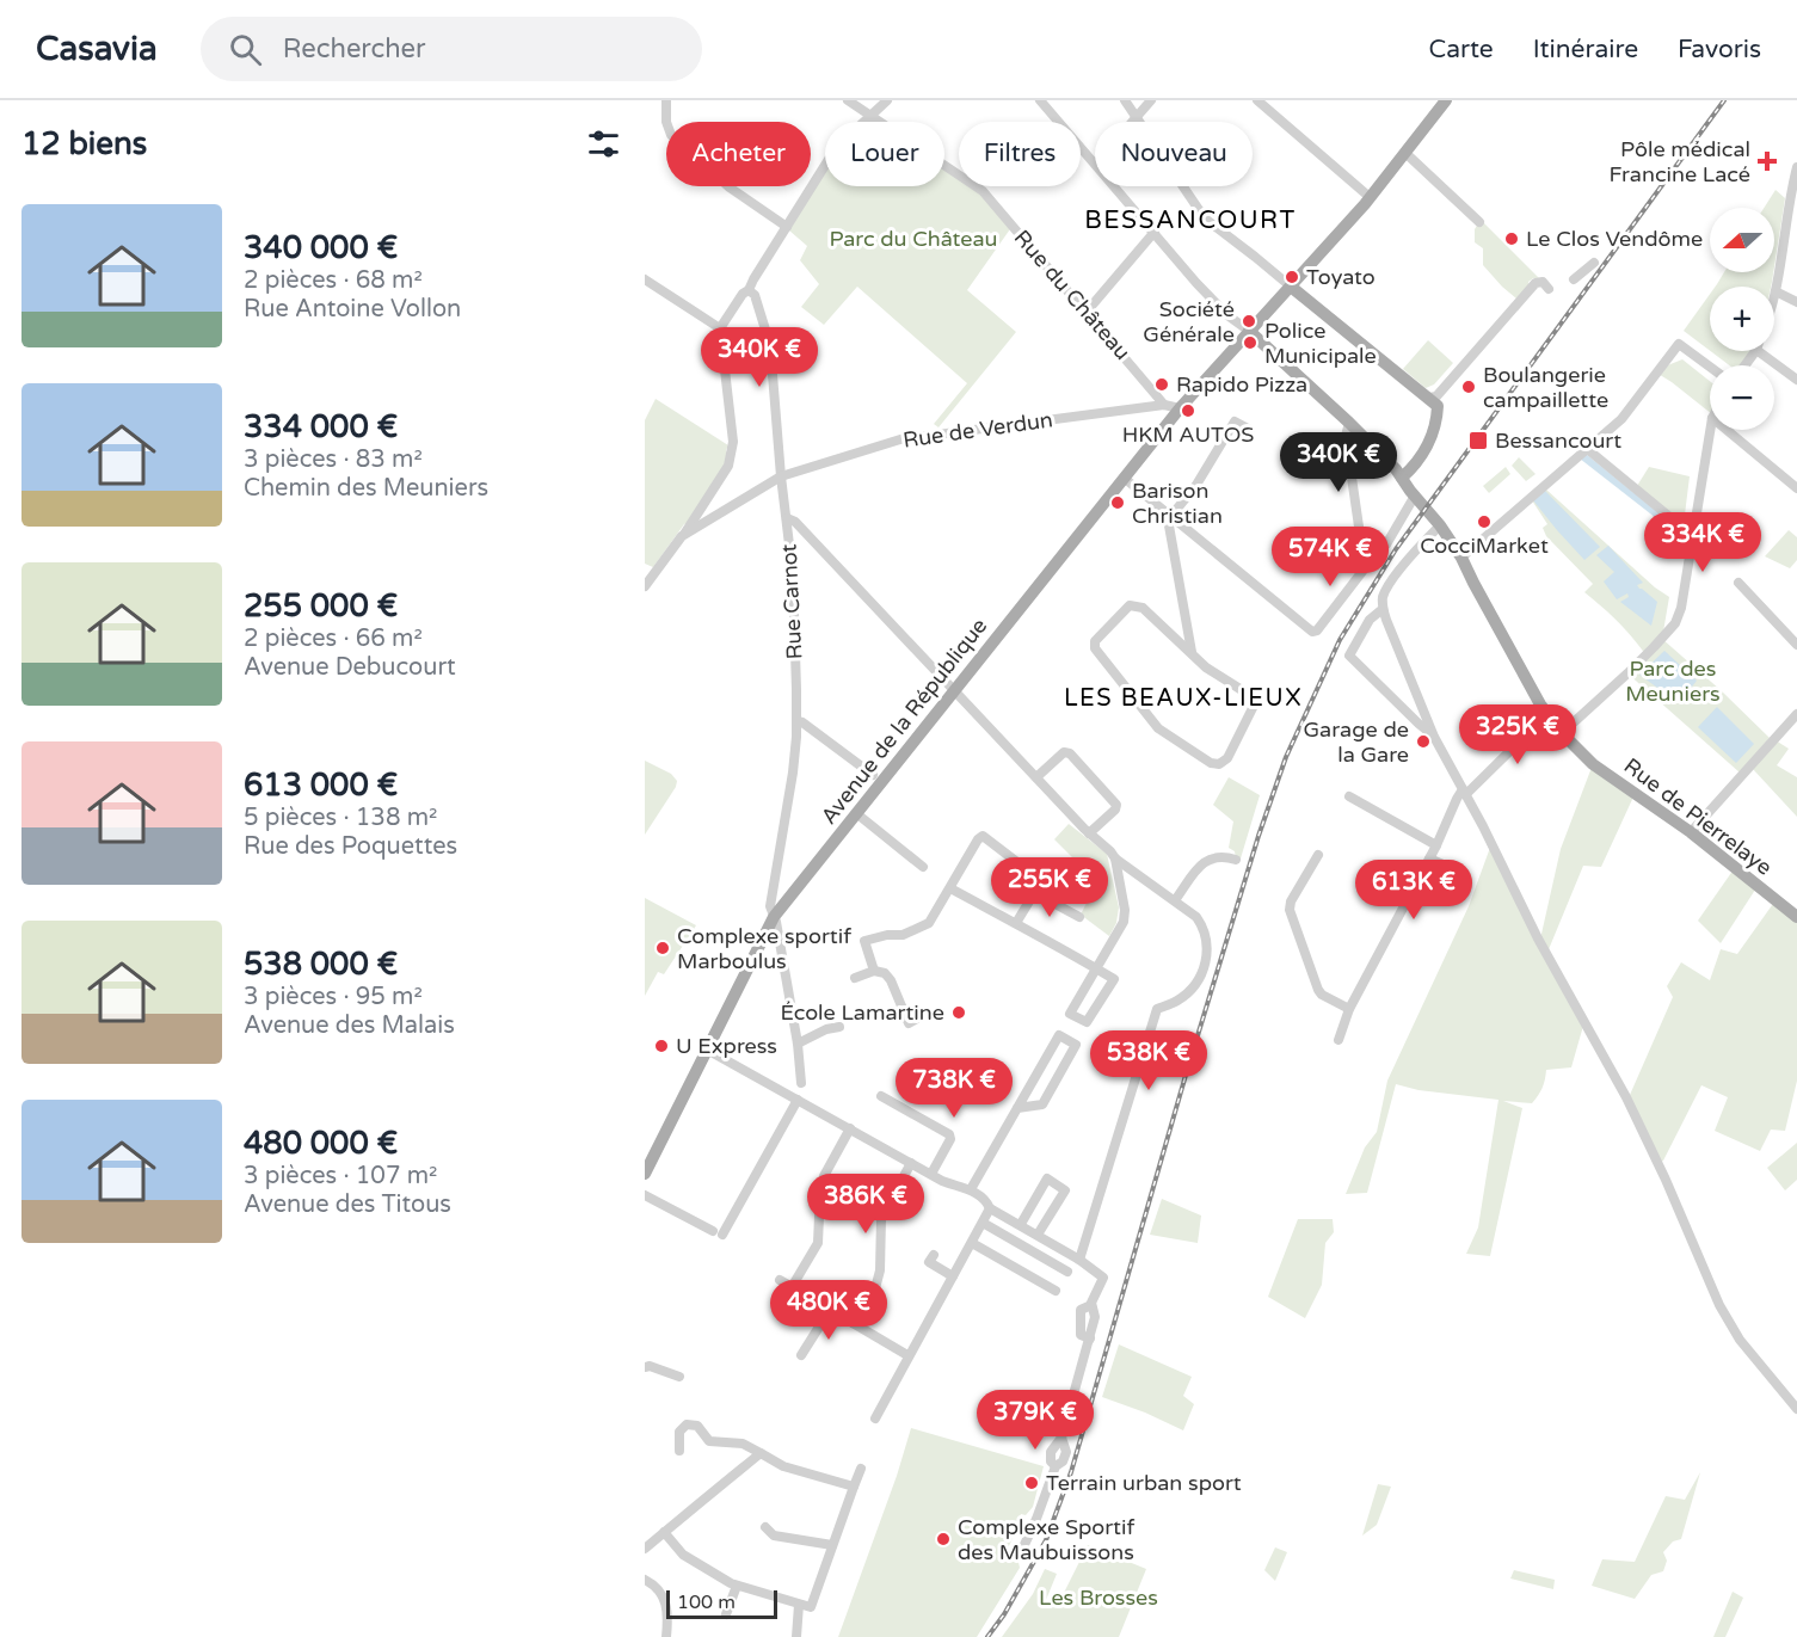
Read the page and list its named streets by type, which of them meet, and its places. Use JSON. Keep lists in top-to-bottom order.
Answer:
{
  "streets": {
    "main road": ["Avenue de la République", "Rue de Pierrelaye"],
    "street": ["Rue du Château", "Rue de Verdun", "Rue Carnot"]
  },
  "crossings": [
    ["Rue du Château", "Rue de Verdun"],
    ["Rue de Verdun", "Rue Carnot"],
    ["Rue de Verdun", "Avenue de la République"],
    ["Rue Carnot", "Avenue de la République"],
    ["Avenue de la République", "Rue de Pierrelaye"]
  ],
  "districts": ["BESSANCOURT", "LES BEAUX-LIEUX"],
  "parks": ["Parc du Château", "Parc des Meuniers", "Les Brosses"],
  "places": {
    "health": ["Pôle médical Francine Lacé"],
    "other": [
      "Le Clos Vendôme",
      "Toyato",
      "Société Générale",
      "Police Municipale",
      "Rapido Pizza",
      "Boulangerie campaillette",
      "HKM AUTOS",
      "Barison Christian",
      "CocciMarket",
      "Garage de la Gare",
      "Complexe sportif Marboulus",
      "École Lamartine",
      "U Express",
      "Terrain urban sport",
      "Complexe Sportif des Maubuissons"
    ],
    "transit": ["Bessancourt"]
  },
  "scale_bar": "100 m",
  "north": "left",
  "page": {
    "header": "Casavia",
    "search": "Rechercher",
    "nav": ["Carte", "Itinéraire", "Favoris"],
    "heading": "12 biens",
    "chip": [
      "Acheter",
      "Louer",
      "Filtres",
      "Nouveau"
    ],
    "list": [
      {
        "name": "340 000 €",
        "note": "2 pièces · 68 m² · Rue Antoine Vollon"
      },
      {
        "name": "334 000 €",
        "note": "3 pièces · 83 m² · Chemin des Meuniers"
      },
      {
        "name": "255 000 €",
        "note": "2 pièces · 66 m² · Avenue Debucourt"
      },
      {
        "name": "613 000 €",
        "note": "5 pièces · 138 m² · Rue des Poquettes"
      },
      {
        "name": "538 000 €",
        "note": "3 pièces · 95 m² · Avenue des Malais"
      },
      {
        "name": "480 000 €",
        "note": "3 pièces · 107 m² · Avenue des Titous"
      }
    ],
    "map_buttons": ["+", "−"],
    "price": [
      "340K €",
      "340K €",
      "334K €",
      "574K €",
      "325K €",
      "255K €",
      "613K €",
      "538K €",
      "738K €",
      "386K €",
      "480K €",
      "379K €"
    ],
    "scale": "100 m"
  }
}
